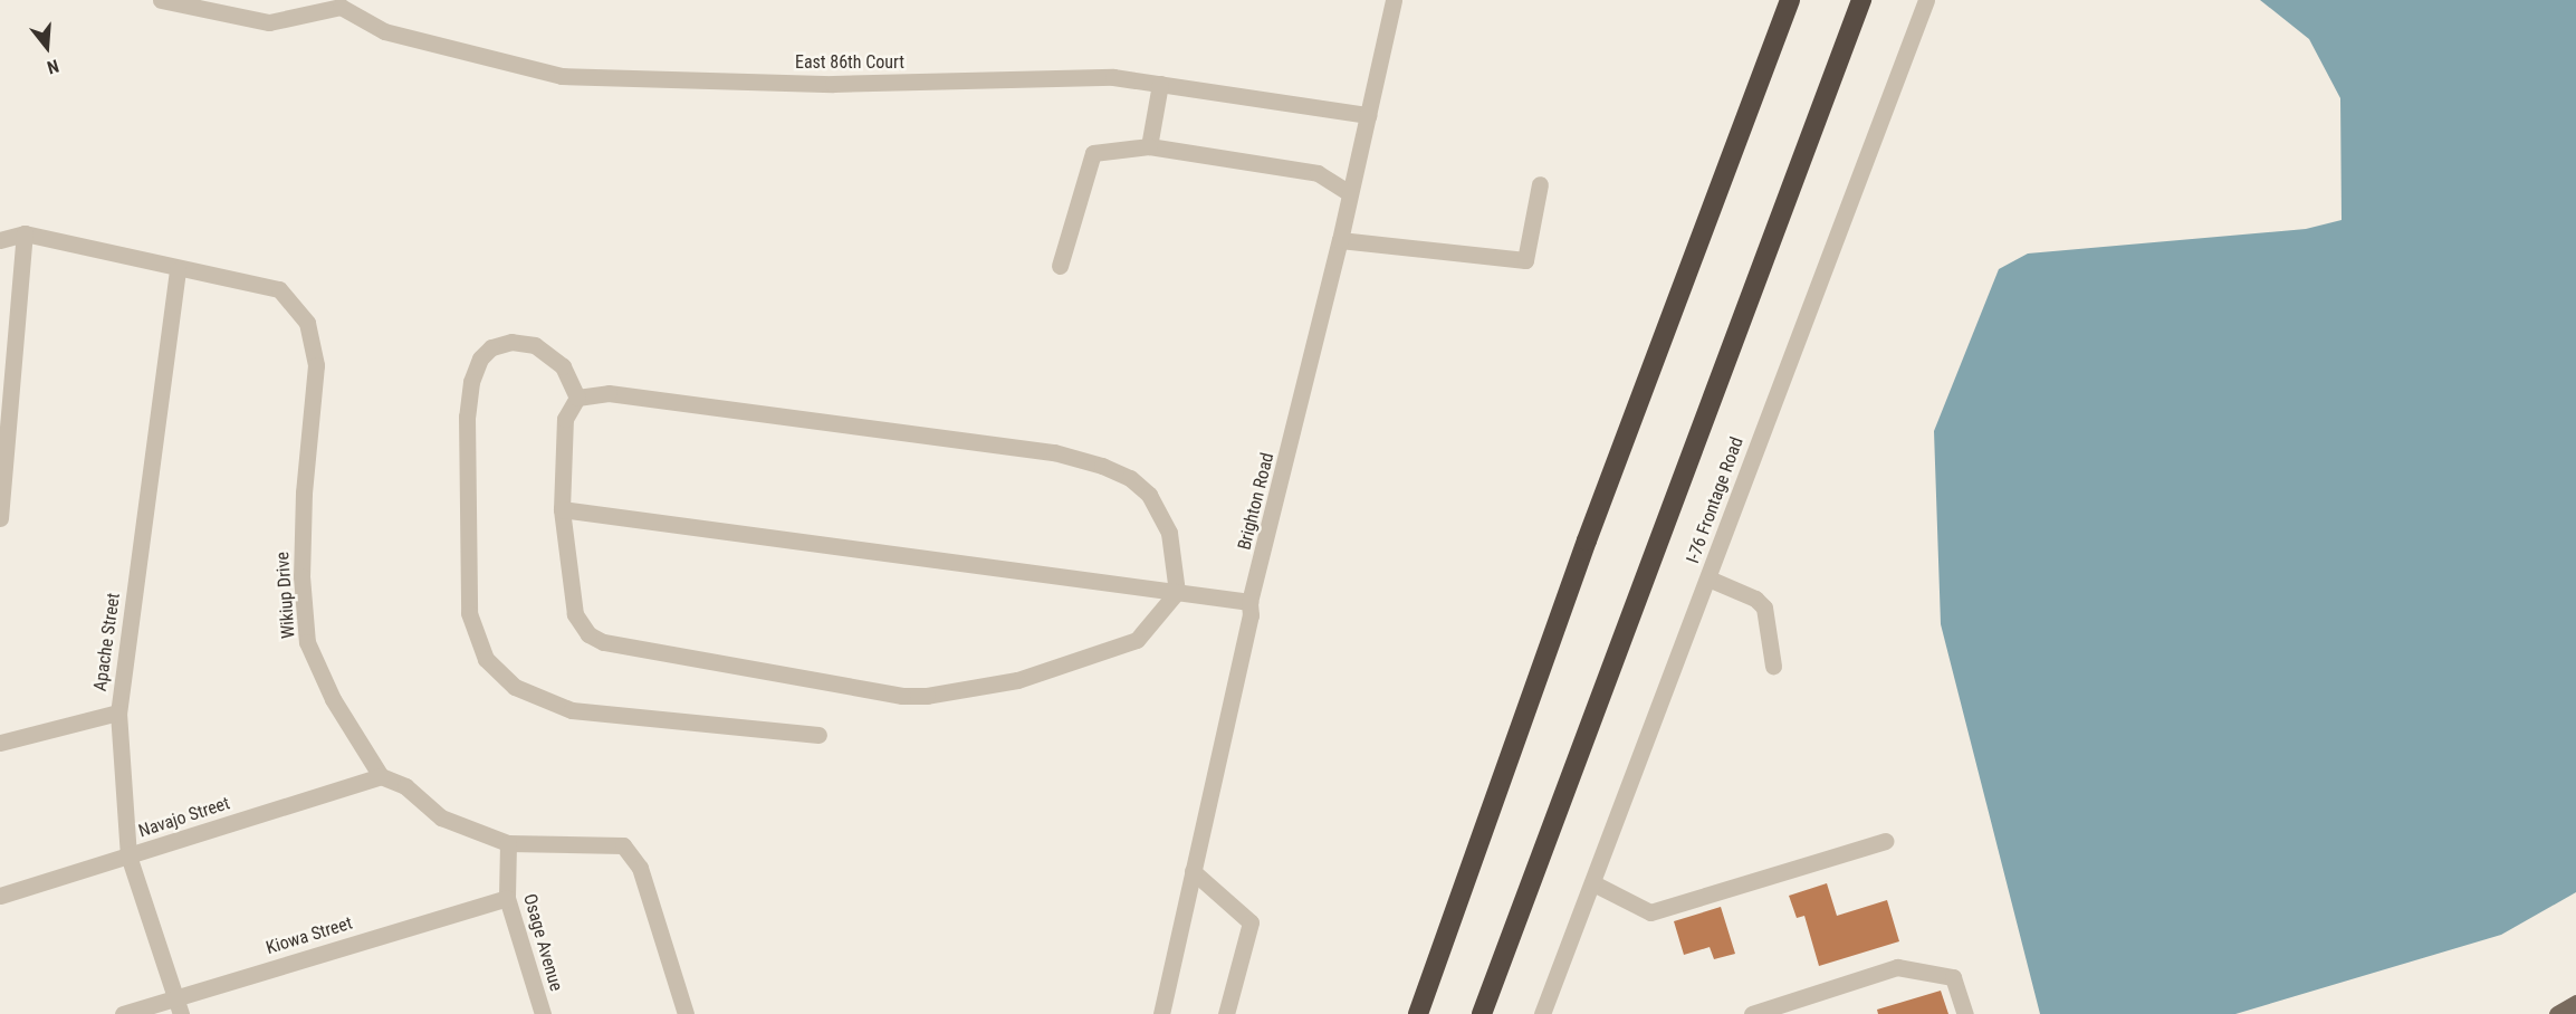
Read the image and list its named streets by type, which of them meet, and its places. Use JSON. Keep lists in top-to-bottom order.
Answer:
{
  "streets": {
    "street": [
      "East 86th Court",
      "I-76 Frontage Road",
      "Brighton Road",
      "Wikiup Drive",
      "Apache Street",
      "Navajo Street",
      "Kiowa Street",
      "Osage Avenue"
    ]
  },
  "crossings": [
    ["East 86th Court", "Brighton Road"],
    ["Wikiup Drive", "Apache Street"],
    ["Wikiup Drive", "Navajo Street"],
    ["Apache Street", "Navajo Street"],
    ["Apache Street", "Kiowa Street"],
    ["Kiowa Street", "Osage Avenue"]
  ],
  "north": "bottom"
}
